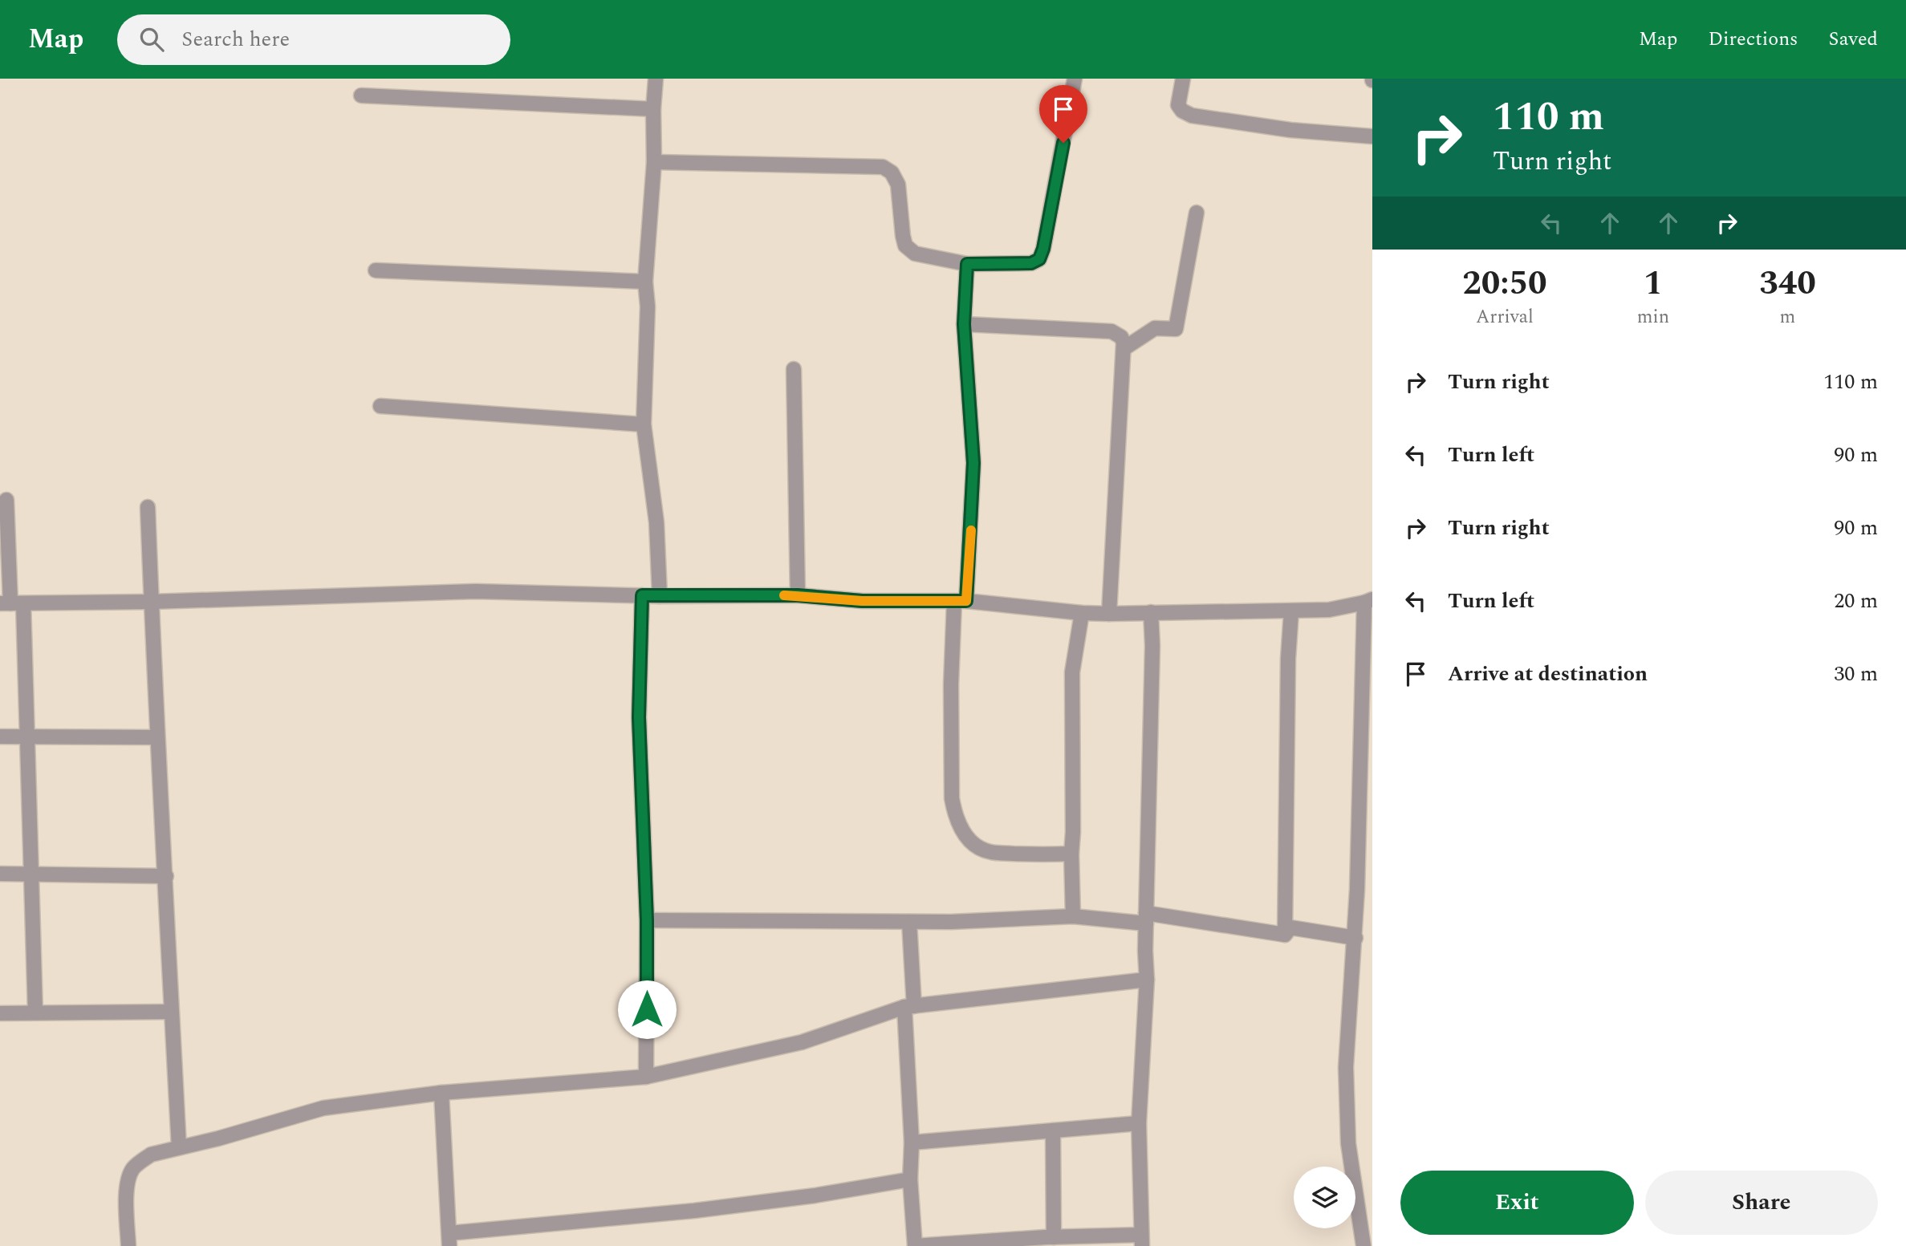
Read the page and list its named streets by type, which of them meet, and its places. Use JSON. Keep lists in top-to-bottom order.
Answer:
{
  "page": {
    "header": "Map",
    "search": "Search here",
    "nav": ["Map", "Directions", "Saved"],
    "turn": ["110 m", "Turn right"],
    "eta": [
      "20:50",
      "Arrival",
      "1",
      "min",
      "340",
      "m"
    ],
    "list": [
      {
        "name": "Turn right",
        "value": "110 m"
      },
      {
        "name": "Turn left",
        "value": "90 m"
      },
      {
        "name": "Turn right",
        "value": "90 m"
      },
      {
        "name": "Turn left",
        "value": "20 m"
      },
      {
        "name": "Arrive at destination",
        "value": "30 m"
      }
    ],
    "buttons": ["Exit", "Share"]
  }
}
